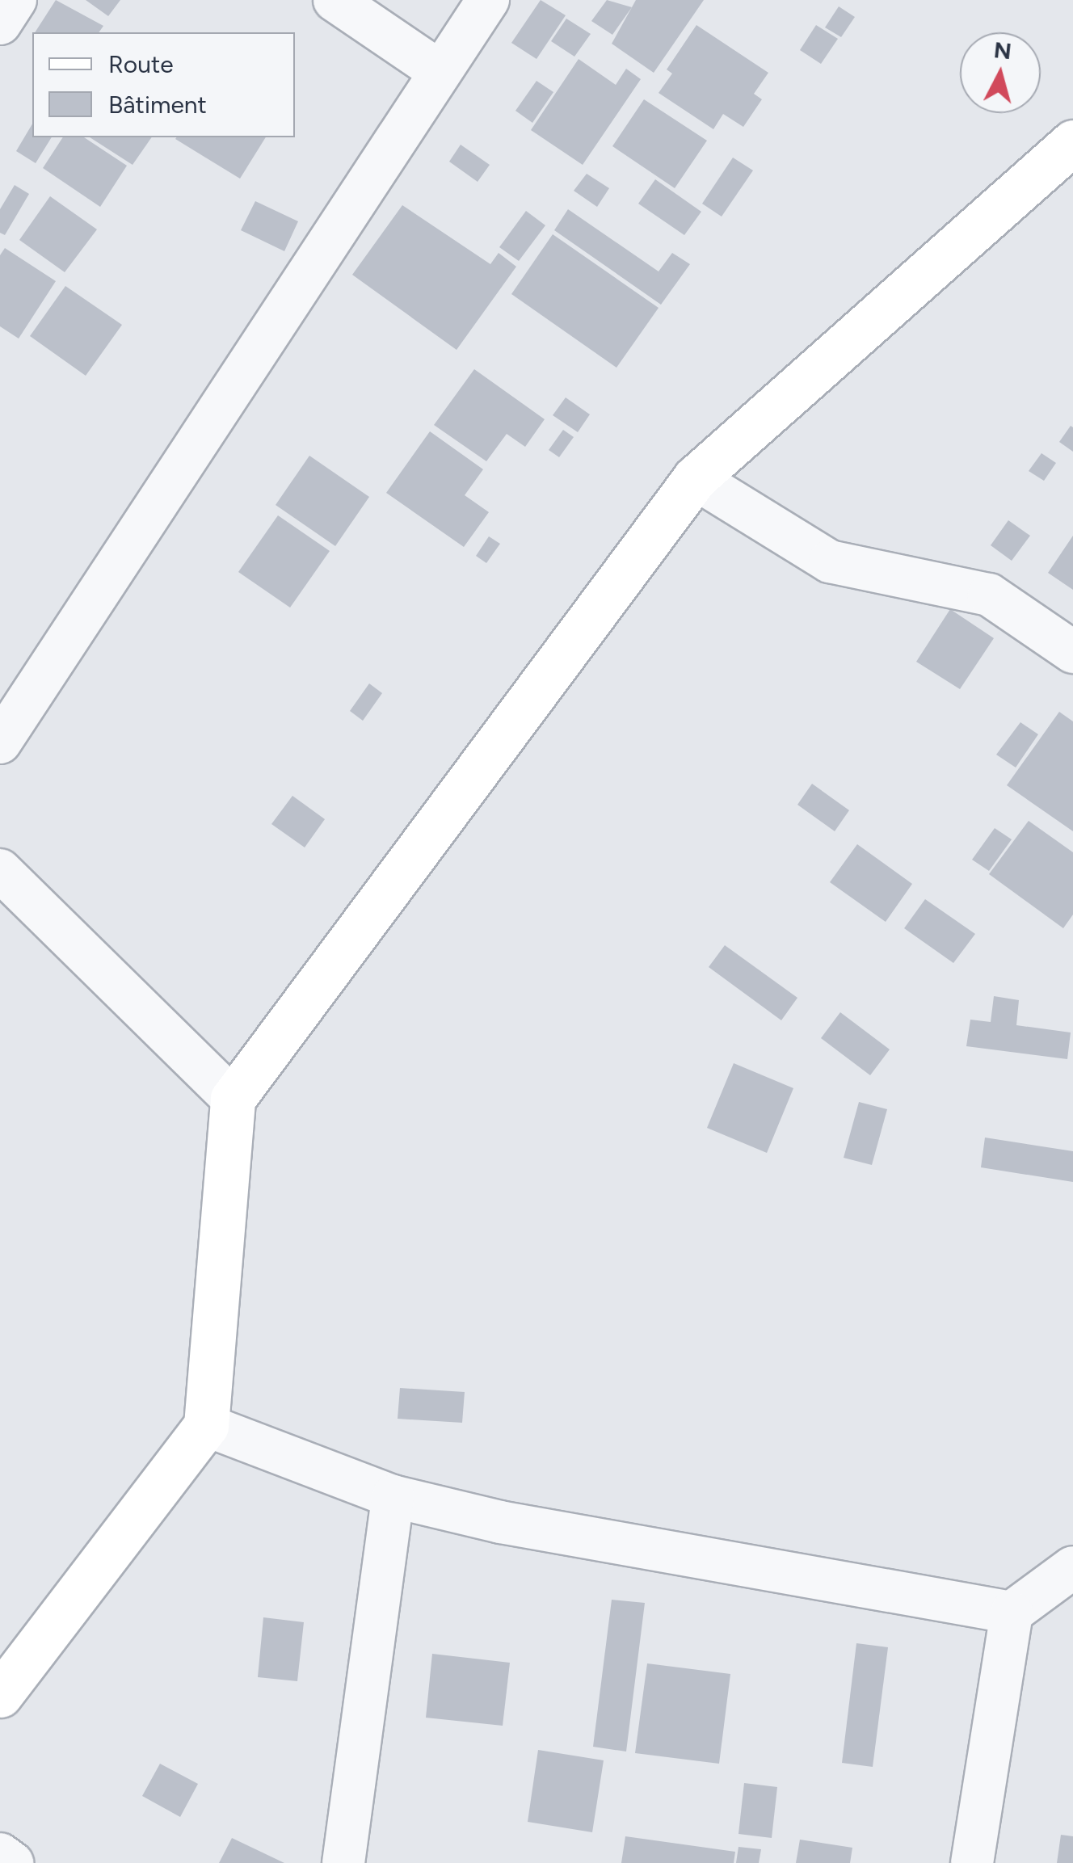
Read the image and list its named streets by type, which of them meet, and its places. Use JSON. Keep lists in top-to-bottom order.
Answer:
{
  "legend": ["Route", "Bâtiment"],
  "north": "top"
}
